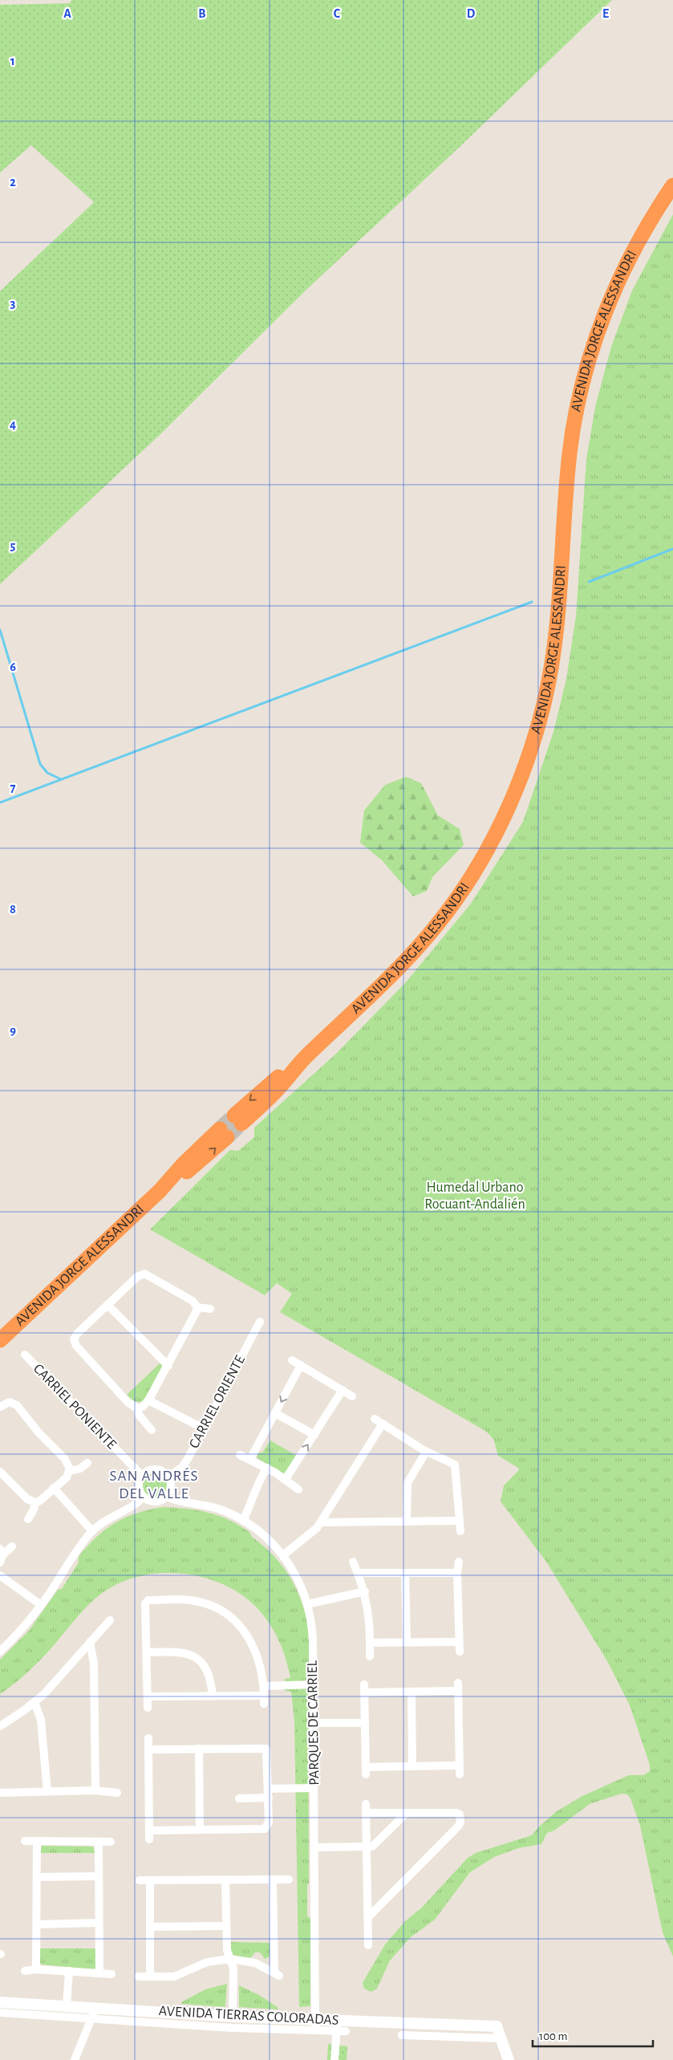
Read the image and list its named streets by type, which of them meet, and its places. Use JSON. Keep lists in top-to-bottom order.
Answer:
{
  "streets": {
    "highway": ["AVENIDA JORGE ALESSANDRI"],
    "street": [
      "CARRIEL ORIENTE",
      "CARRIEL PONIENTE",
      "PARQUES DE CARRIEL",
      "AVENIDA TIERRAS COLORADAS"
    ]
  },
  "crossings": [
    ["CARRIEL ORIENTE", "CARRIEL PONIENTE"],
    ["CARRIEL ORIENTE", "PARQUES DE CARRIEL"],
    ["CARRIEL PONIENTE", "PARQUES DE CARRIEL"],
    ["PARQUES DE CARRIEL", "AVENIDA TIERRAS COLORADAS"]
  ],
  "districts": ["SAN ANDRÉS DEL VALLE"],
  "parks": ["Humedal Urbano Rocuant-Andalién"],
  "scale_bar": "100 m",
  "grid": {
    "columns": [
      "A",
      "B",
      "C",
      "D",
      "E"
    ],
    "rows": [
      "1",
      "2",
      "3",
      "4",
      "5",
      "6",
      "7",
      "8",
      "9"
    ]
  }
}
